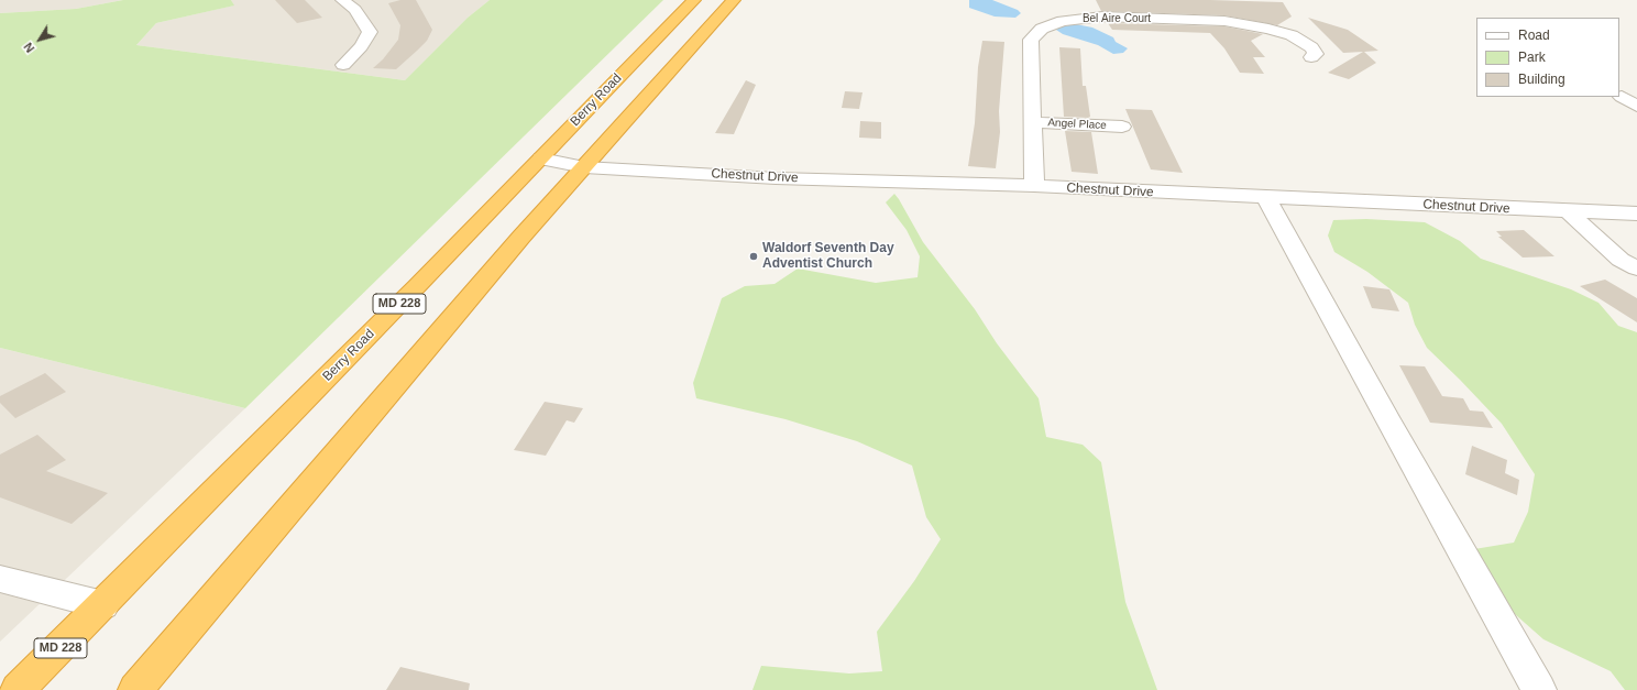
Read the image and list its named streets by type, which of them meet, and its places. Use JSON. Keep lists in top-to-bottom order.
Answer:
{
  "streets": {
    "highway": ["Berry Road", "MD 228"],
    "street": ["Bel Aire Court", "Angel Place", "Chestnut Drive"]
  },
  "crossings": [
    ["Bel Aire Court", "Angel Place"],
    ["Bel Aire Court", "Chestnut Drive"],
    ["Berry Road", "Chestnut Drive"]
  ],
  "places": ["Waldorf Seventh Day Adventist Church"],
  "legend": ["Road", "Park", "Building"],
  "north": "bottom left"
}
